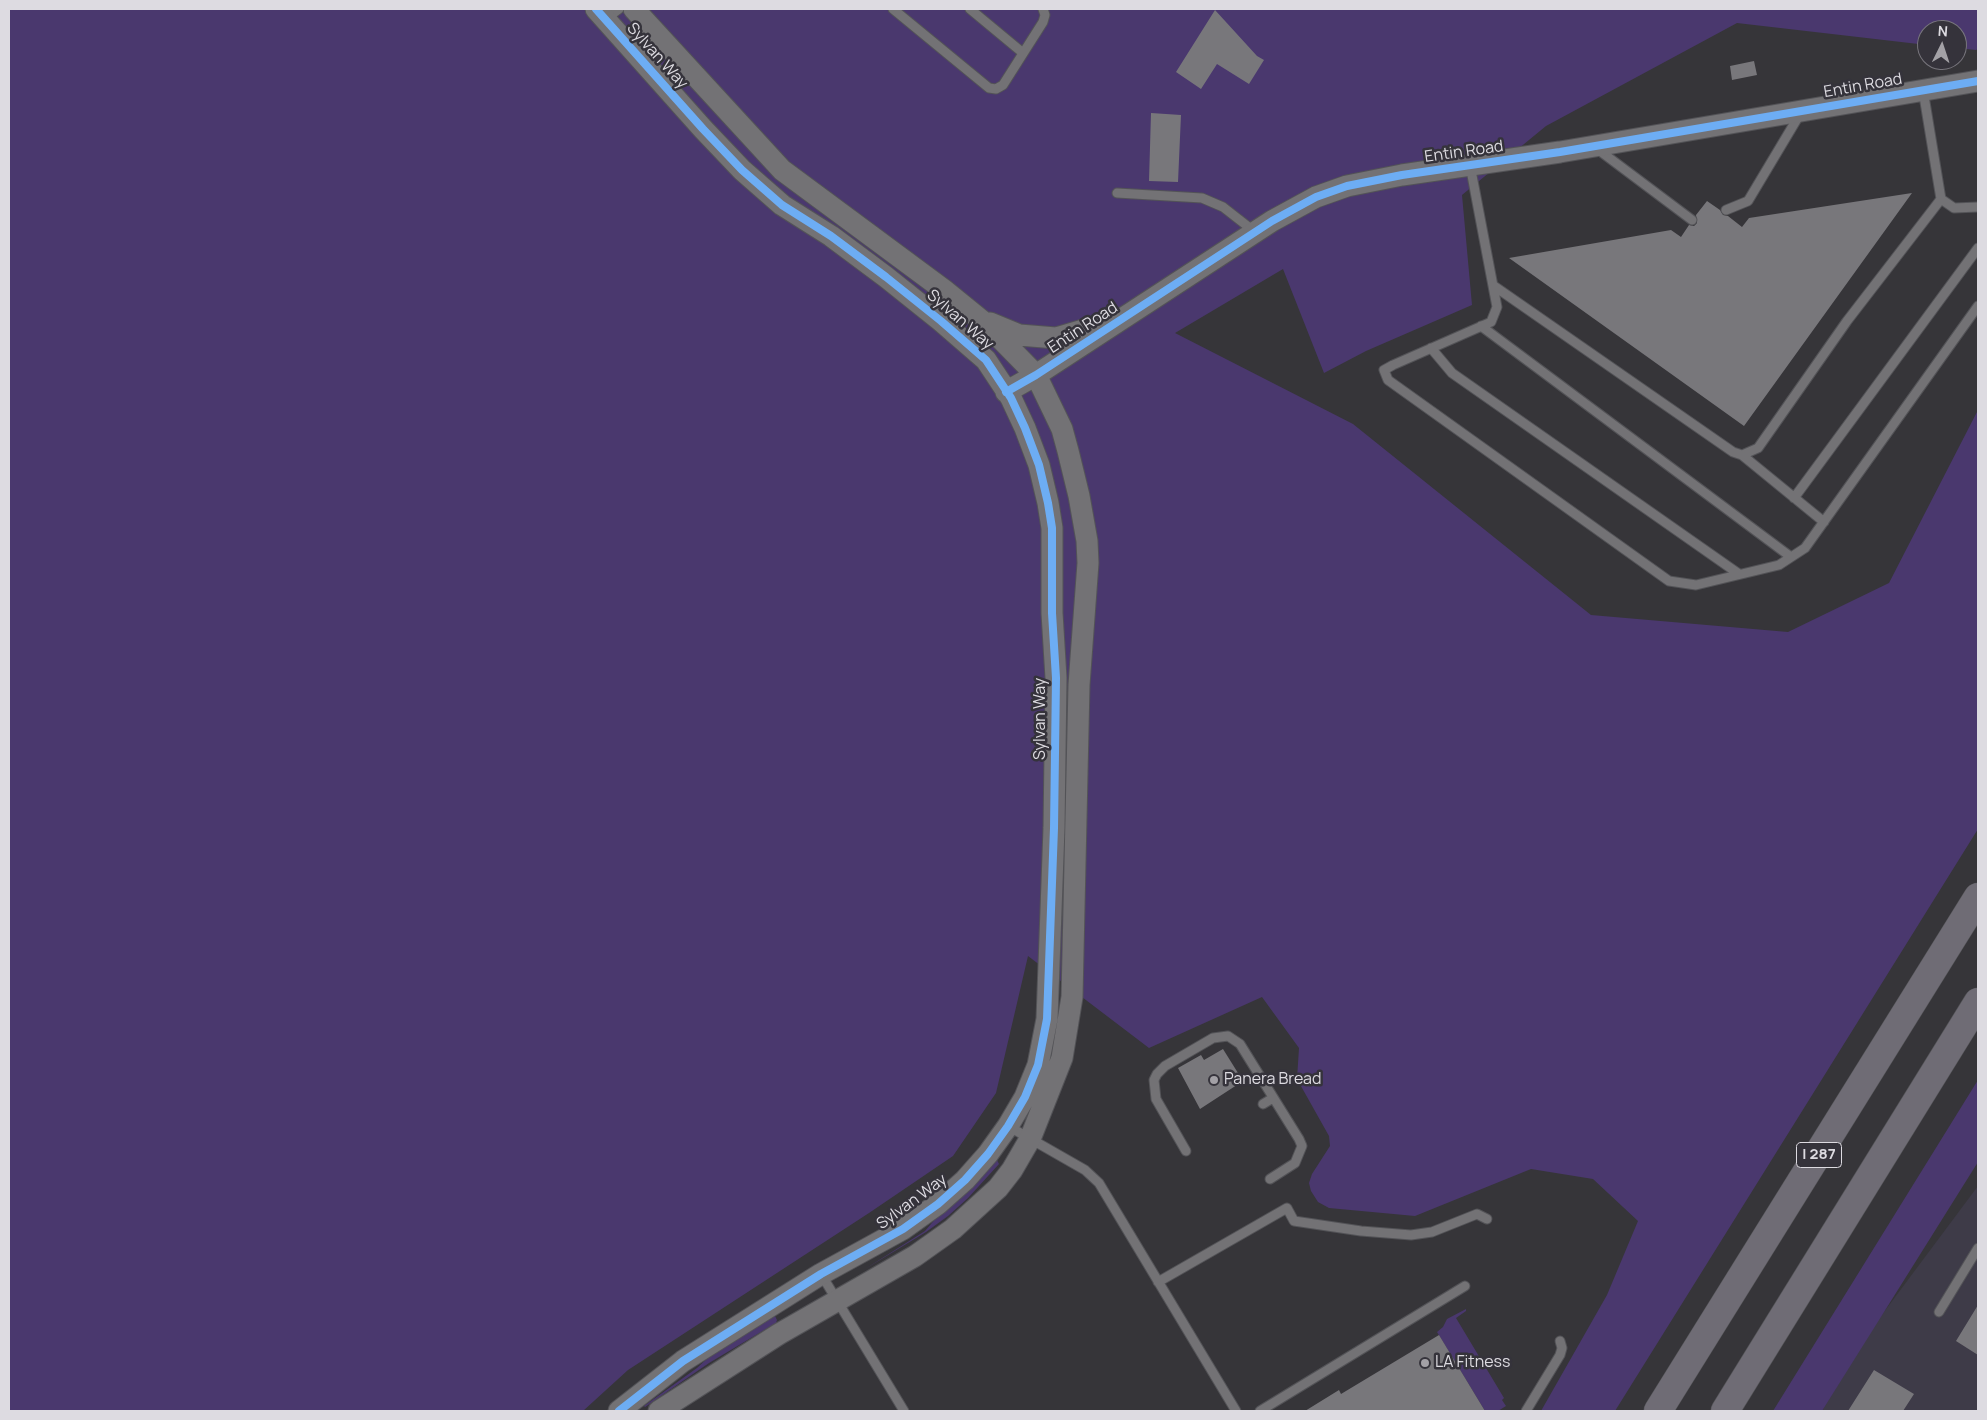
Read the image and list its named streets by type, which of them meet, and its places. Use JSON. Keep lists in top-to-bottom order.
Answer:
{
  "streets": {
    "highway": ["I 287"],
    "street": ["Sylvan Way", "Entin Road"]
  },
  "crossings": [
    ["Sylvan Way", "Entin Road"]
  ],
  "places": ["Panera Bread", "LA Fitness"],
  "north": "top"
}
